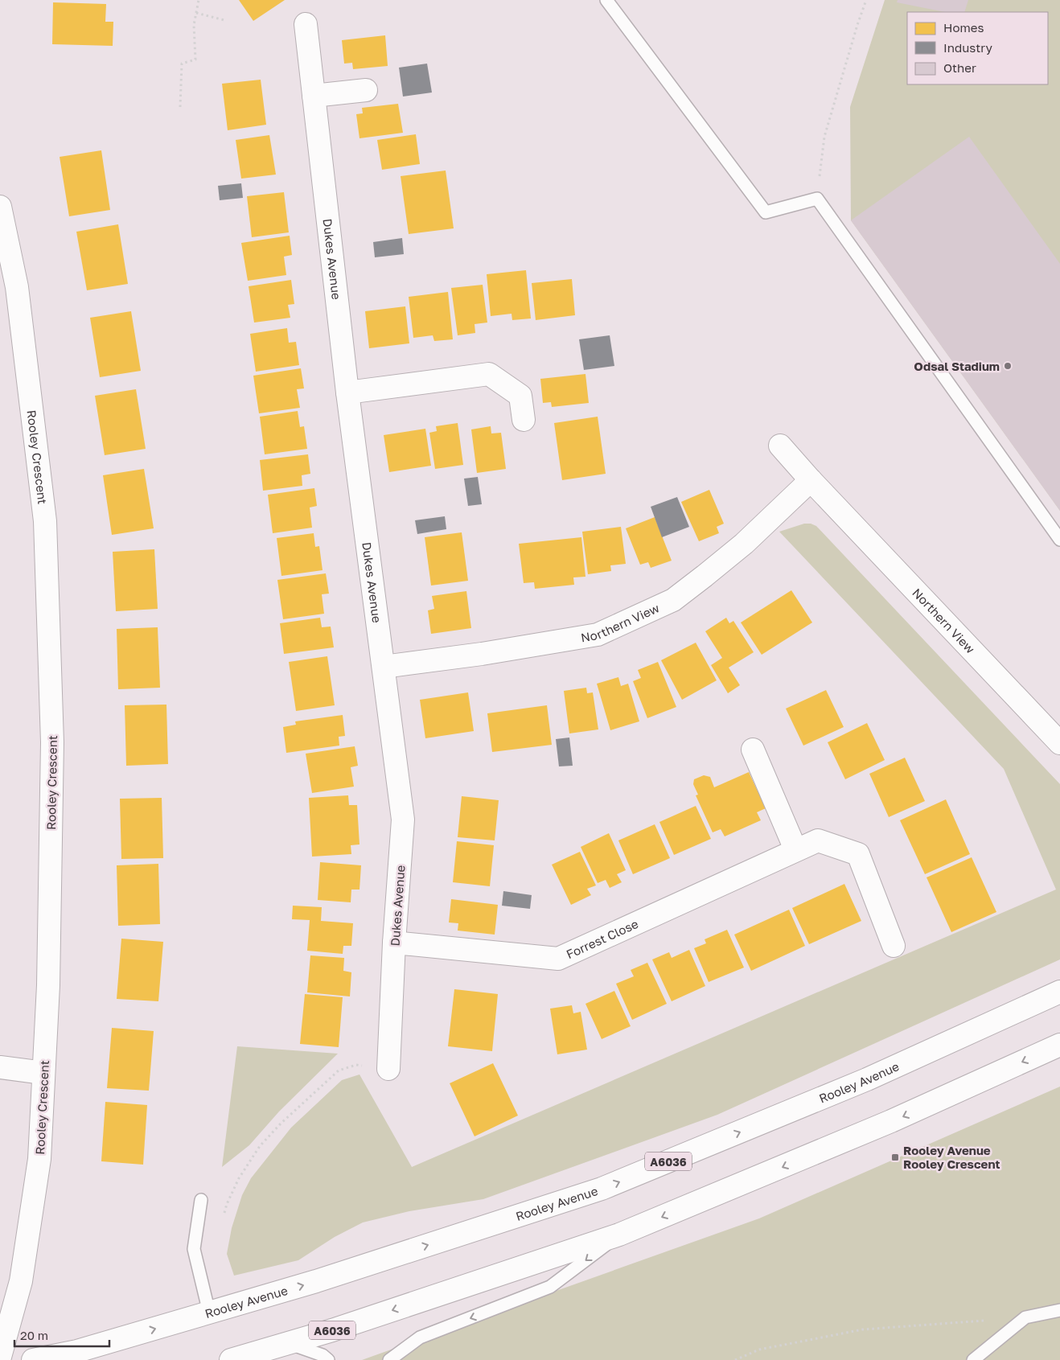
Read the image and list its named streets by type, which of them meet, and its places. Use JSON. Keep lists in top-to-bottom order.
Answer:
{
  "streets": {
    "main road": [
      "Dukes Avenue",
      "Rooley Crescent",
      "Northern View",
      "Forrest Close",
      "Rooley Avenue",
      "A6036"
    ]
  },
  "crossings": [
    ["Dukes Avenue", "Northern View"],
    ["Dukes Avenue", "Forrest Close"]
  ],
  "places": {
    "other": ["Odsal Stadium"],
    "transit": ["Rooley Avenue Rooley Crescent"]
  },
  "legend": ["Homes", "Industry", "Other"],
  "scale_bar": "20 m"
}
